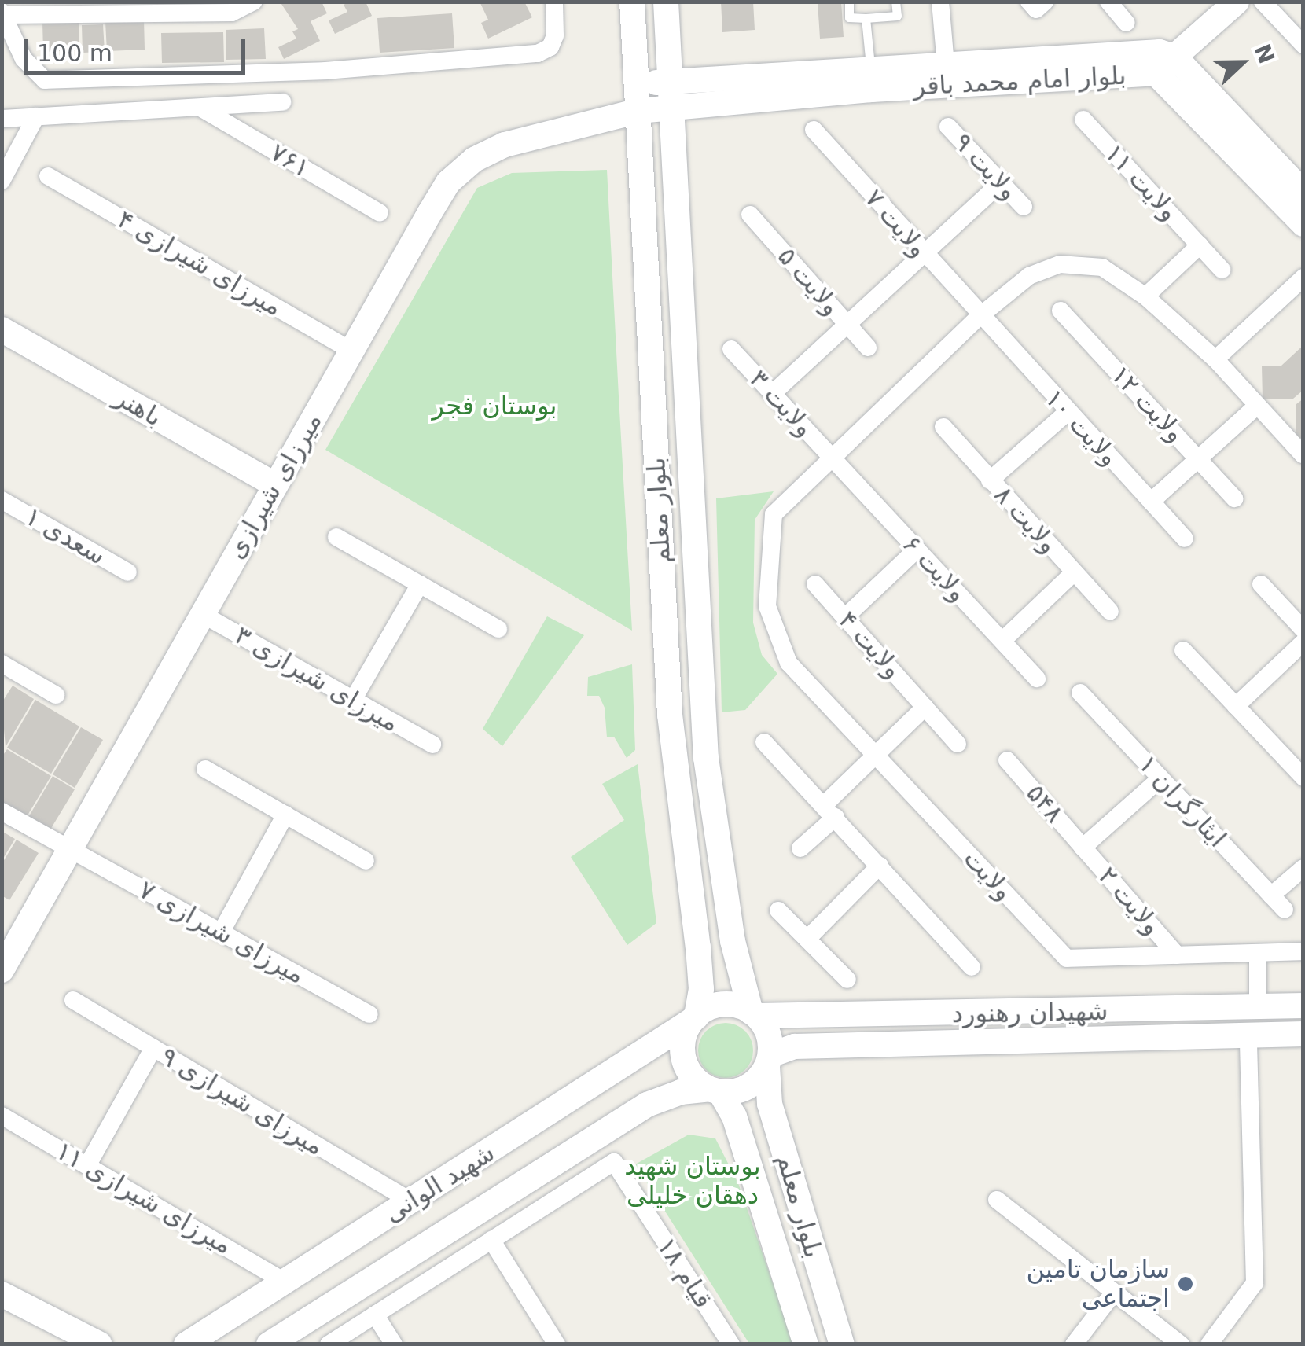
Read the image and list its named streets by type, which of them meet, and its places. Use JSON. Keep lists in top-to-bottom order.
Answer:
{
  "streets": {
    "street": [
      "بلوار امام محمد باقر",
      "۷۶۱",
      "ولایت ۹",
      "ولایت ۱۱",
      "ولایت ۷",
      "میرزای شیرازی ۴",
      "ولایت ۵",
      "ولایت ۳",
      "ولایت ۱۲",
      "باهنر",
      "ولایت ۱۰",
      "میرزای شیرازی",
      "بلوار معلم",
      "ولایت ۸",
      "سعدی ۱",
      "ولایت ۶",
      "ولایت ۴",
      "میرزای شیرازی ۳",
      "ایثارگران ۱",
      "۵۴۸",
      "ولایت",
      "ولایت ۲",
      "میرزای شیرازی ۷",
      "شهیدان رهنورد",
      "میرزای شیرازی ۹",
      "شهید الوانی",
      "میرزای شیرازی ۱۱",
      "قیام ۱۸"
    ]
  },
  "crossings": [
    ["بلوار امام محمد باقر", "میرزای شیرازی"],
    ["بلوار امام محمد باقر", "بلوار معلم"],
    ["ولایت ۷", "ولایت ۱۰"],
    ["میرزای شیرازی ۴", "میرزای شیرازی"],
    ["ولایت ۳", "ولایت ۶"],
    ["ولایت ۳", "ولایت"],
    ["باهنر", "میرزای شیرازی"],
    ["میرزای شیرازی", "بلوار معلم"],
    ["میرزای شیرازی", "میرزای شیرازی ۳"],
    ["میرزای شیرازی", "میرزای شیرازی ۷"],
    ["بلوار معلم", "شهیدان رهنورد"],
    ["بلوار معلم", "شهید الوانی"],
    ["ولایت ۶", "ولایت"],
    ["۵۴۸", "ولایت ۲"],
    ["ولایت", "ولایت ۲"],
    ["شهیدان رهنورد", "شهید الوانی"],
    ["میرزای شیرازی ۹", "شهید الوانی"],
    ["شهید الوانی", "میرزای شیرازی ۱۱"]
  ],
  "parks": ["بوستان فجر", "بوستان شهید دهقان خلیلی"],
  "places": ["سازمان تامین اجتماعی"],
  "scale_bar": "100 m",
  "north": "right"
}
